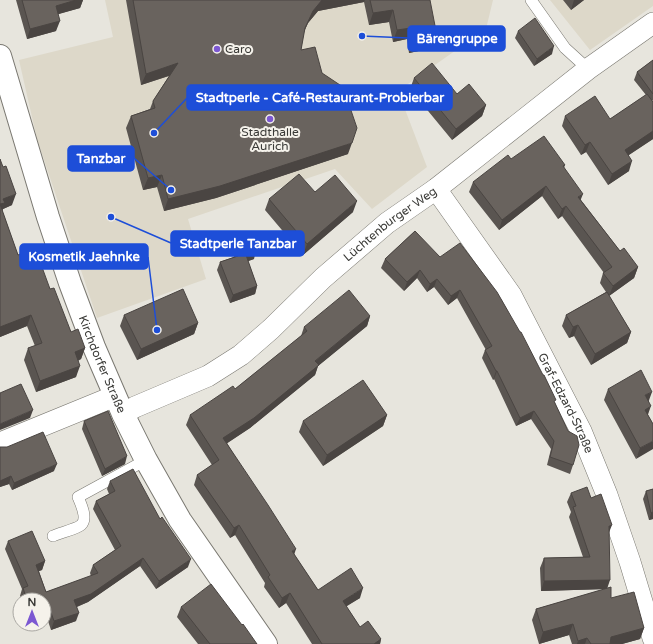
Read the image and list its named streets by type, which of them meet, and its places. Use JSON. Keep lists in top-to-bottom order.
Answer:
{
  "streets": {
    "street": ["Lüchtenburger Weg", "Kirchdorfer Straße", "Graf-Edzard-Straße"]
  },
  "crossings": [
    ["Lüchtenburger Weg", "Kirchdorfer Straße"],
    ["Lüchtenburger Weg", "Graf-Edzard-Straße"]
  ],
  "places": [
    "Bärengruppe",
    "Caro",
    "Stadthalle Aurich",
    "Stadtperle - Café-Restaurant-Probierbar",
    "Tanzbar",
    "Stadtperle Tanzbar",
    "Kosmetik Jaehnke"
  ],
  "north": "top"
}
